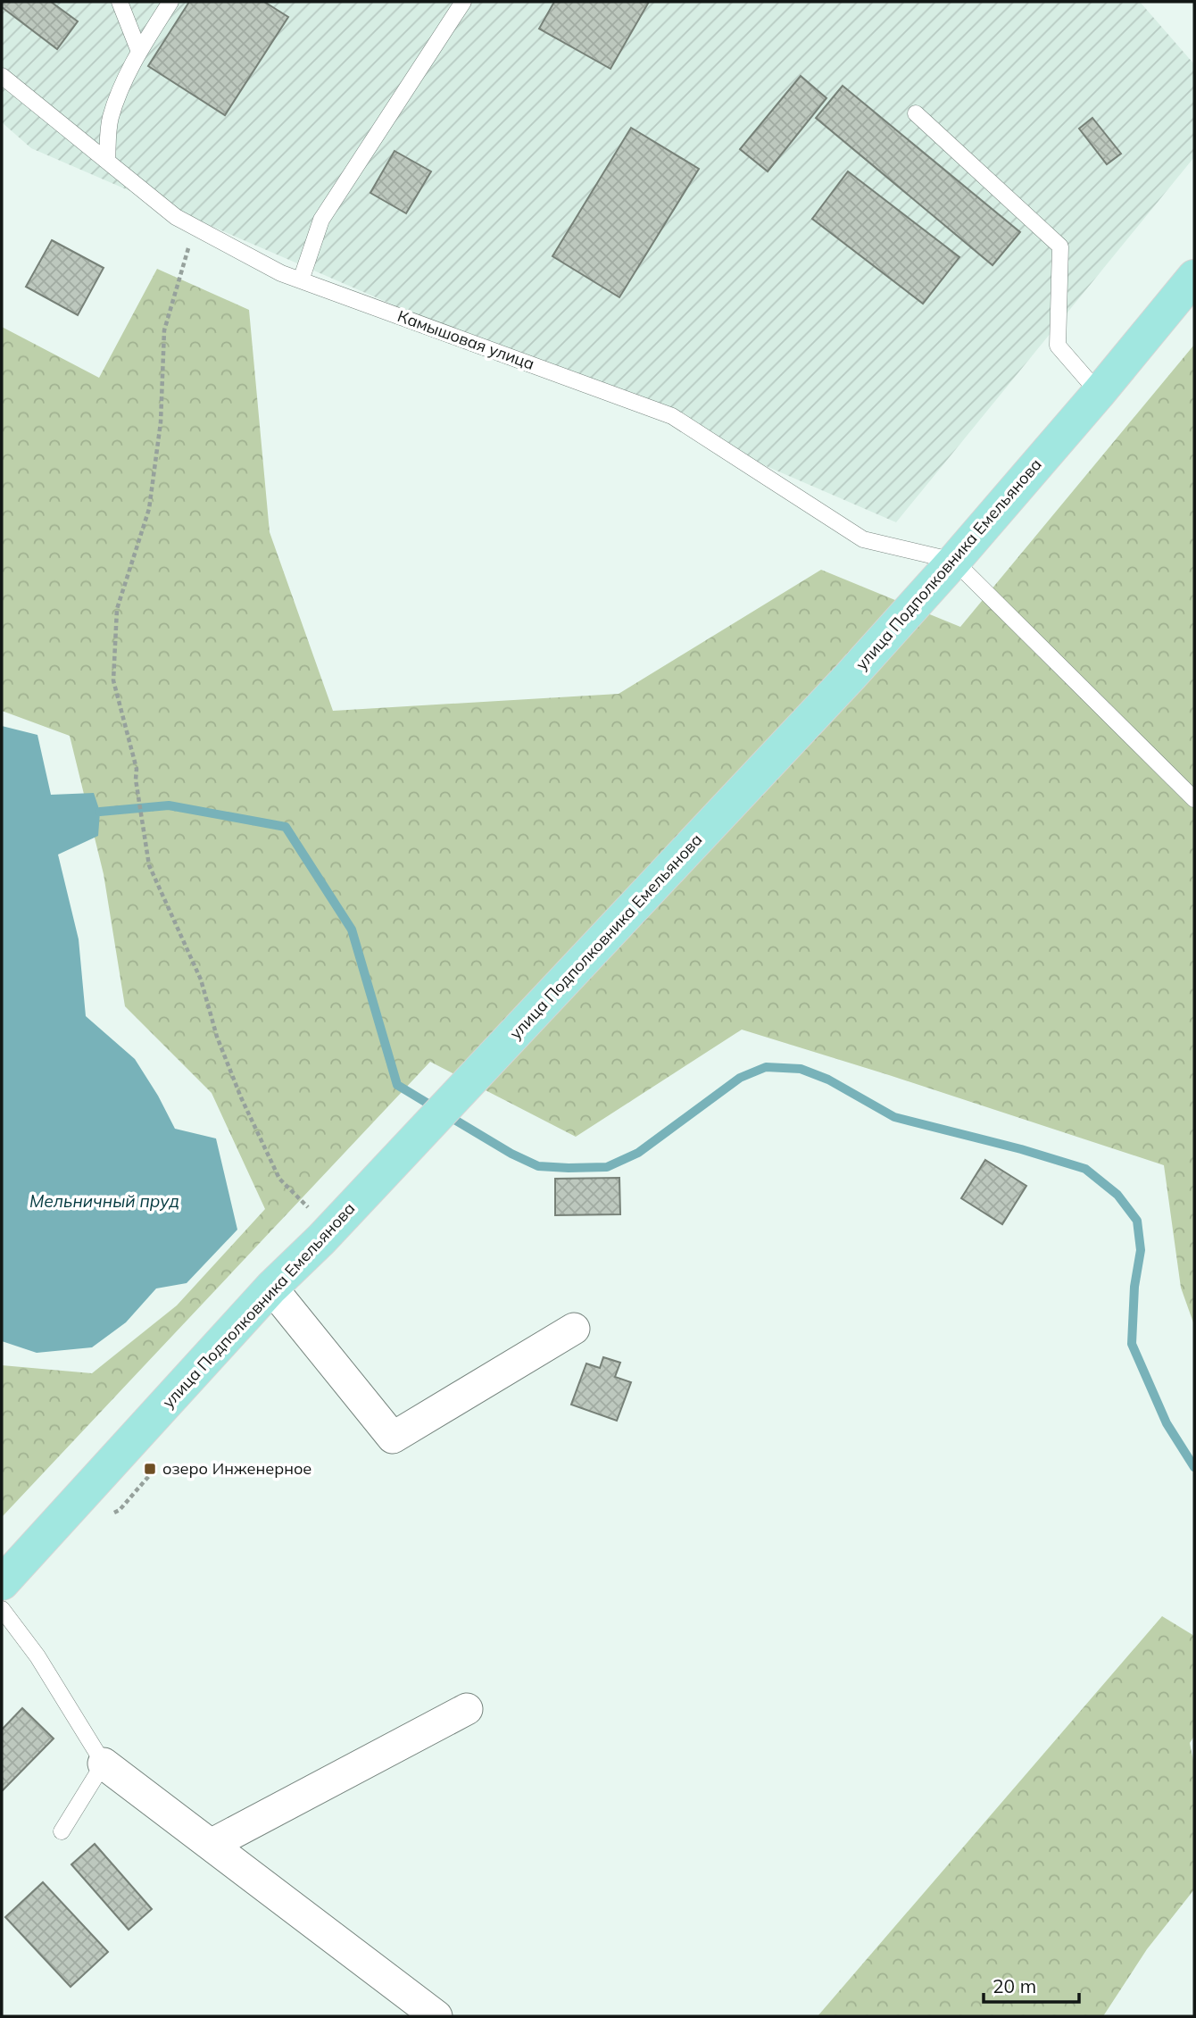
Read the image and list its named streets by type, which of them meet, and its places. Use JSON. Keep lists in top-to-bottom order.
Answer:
{
  "streets": {
    "main road": ["улица Подполковника Емельянова"],
    "lane": ["Камышовая улица"]
  },
  "crossings": [
    ["Камышовая улица", "улица Подполковника Емельянова"]
  ],
  "water": ["Мельничный пруд"],
  "places": {
    "transit": ["озеро Инженерное"]
  },
  "scale_bar": "20 m"
}
